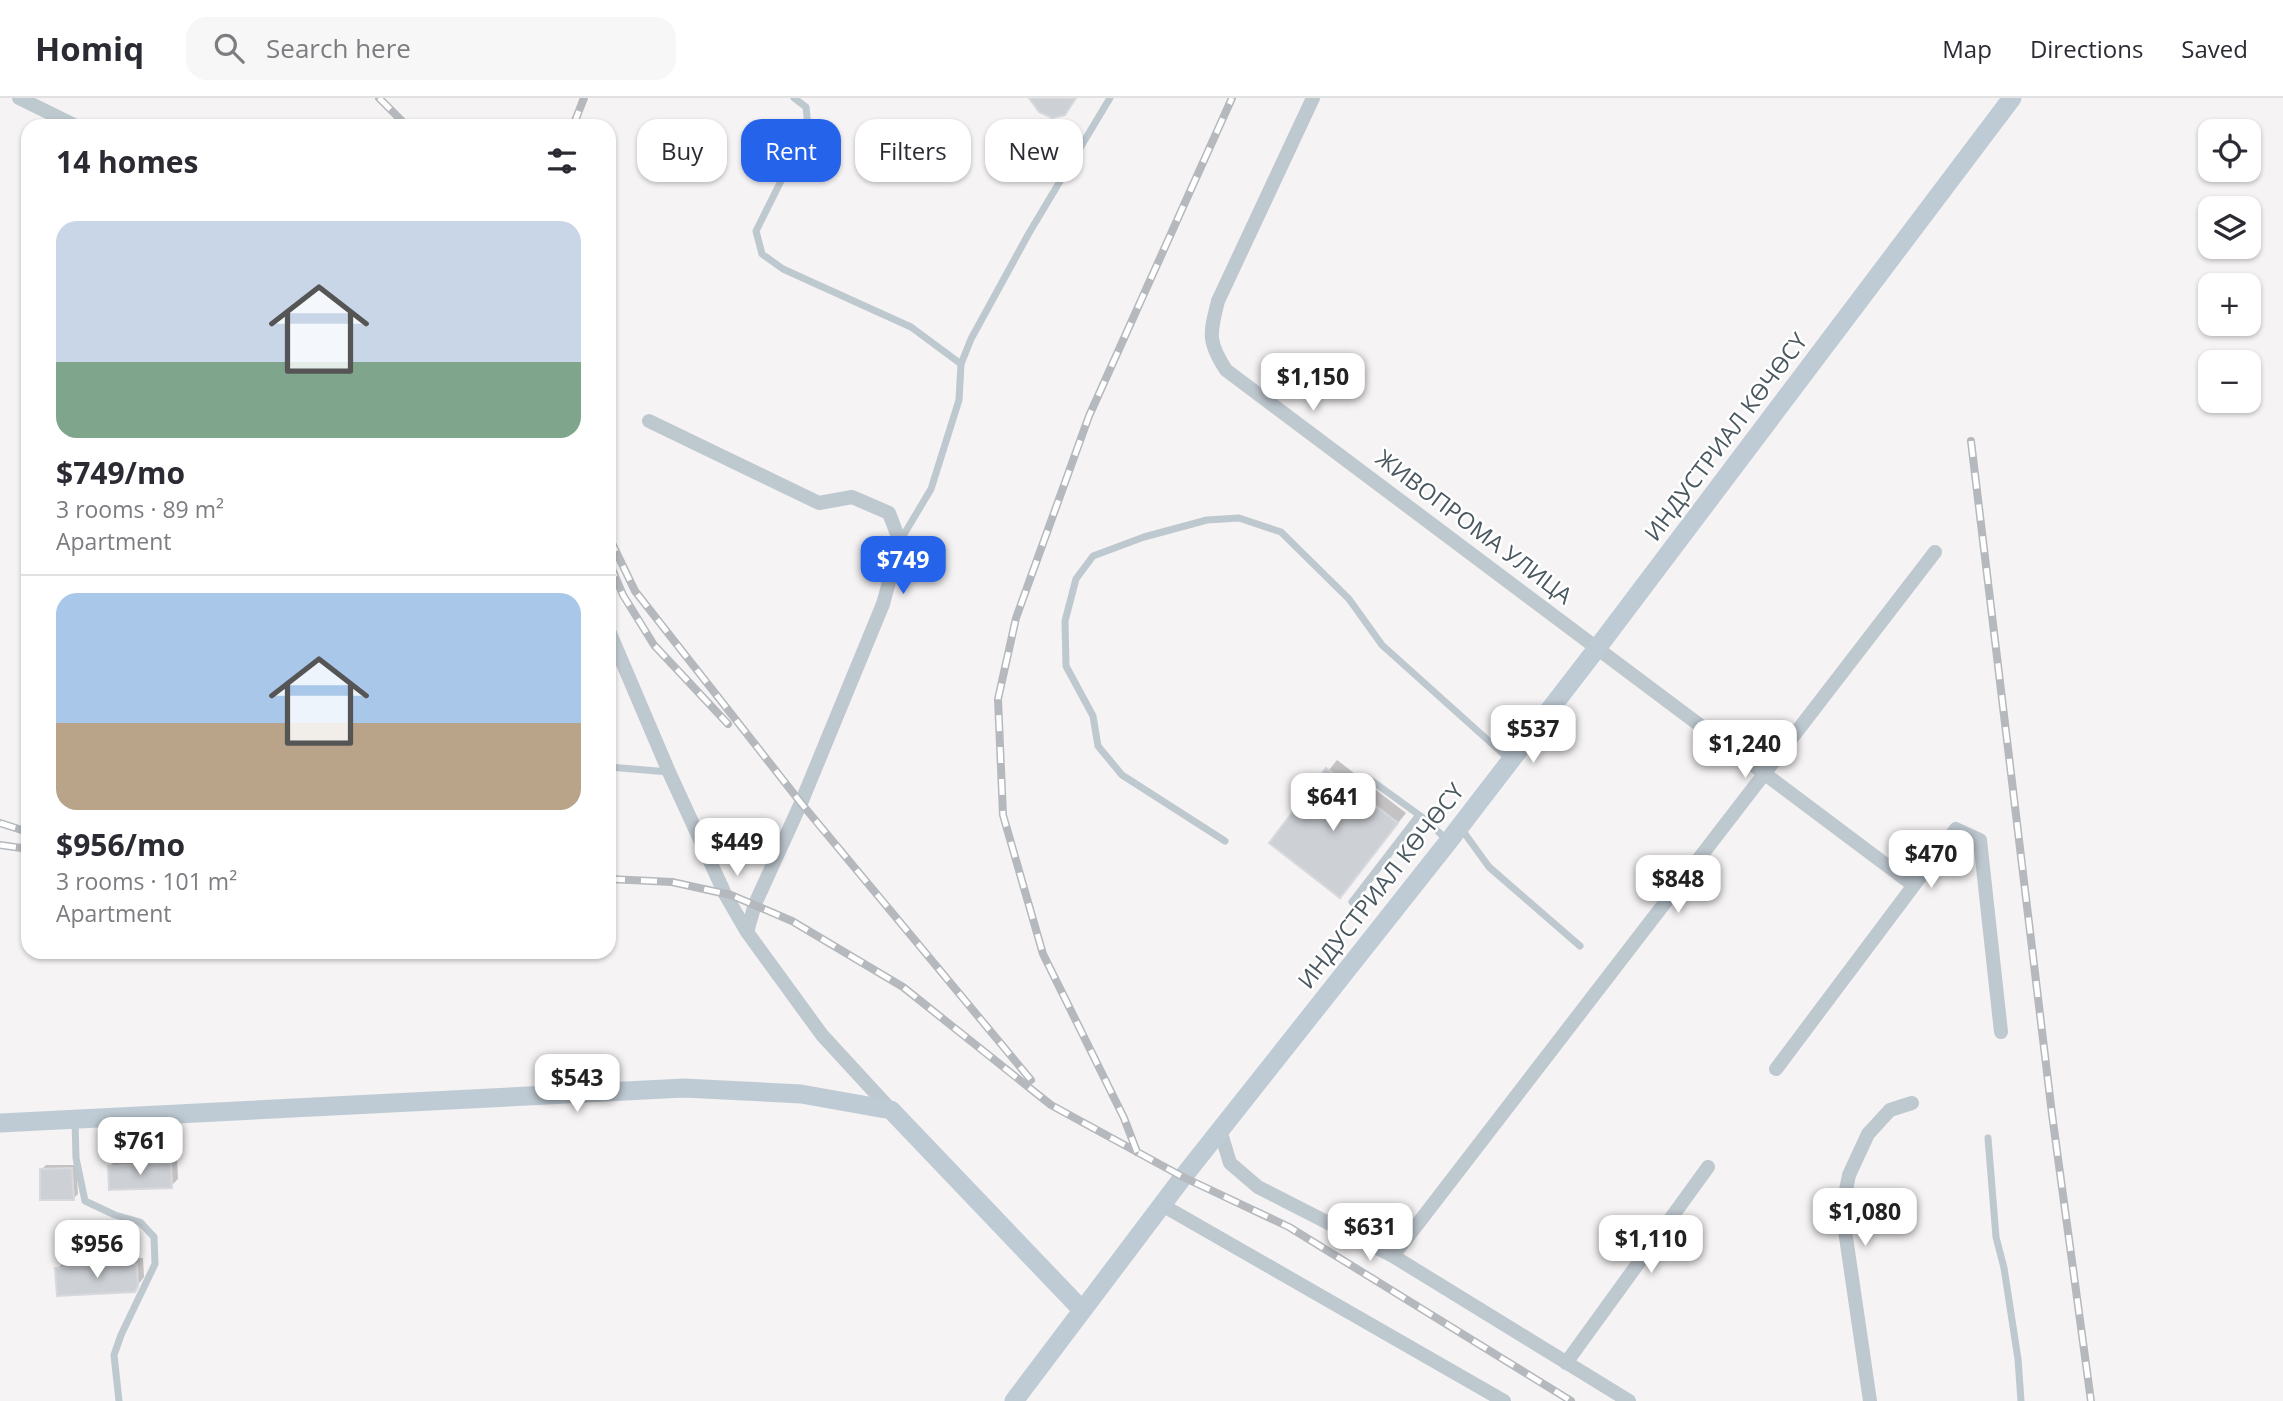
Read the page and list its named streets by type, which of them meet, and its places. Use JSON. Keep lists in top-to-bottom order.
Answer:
{
  "streets": {
    "main road": ["ИНДУСТРИАЛ КӨЧӨСҮ"],
    "street": ["ЖИВОПРОМА УЛИЦА"]
  },
  "crossings": [
    ["ИНДУСТРИАЛ КӨЧӨСҮ", "ЖИВОПРОМА УЛИЦА"]
  ],
  "page": {
    "header": "Homiq",
    "search": "Search here",
    "nav": ["Map", "Directions", "Saved"],
    "map_buttons": ["+", "−"],
    "chip": [
      "Buy",
      "Rent",
      "Filters",
      "New"
    ],
    "heading": "14 homes",
    "list": [
      {
        "name": "$749/mo",
        "note": "3 rooms · 89 m² · Apartment"
      },
      {
        "name": "$956/mo",
        "note": "3 rooms · 101 m² · Apartment"
      }
    ],
    "price": [
      "$1,150",
      "$749",
      "$537",
      "$1,240",
      "$641",
      "$449",
      "$470",
      "$848",
      "$543",
      "$761",
      "$1,080",
      "$631",
      "$1,110",
      "$956"
    ]
  }
}
